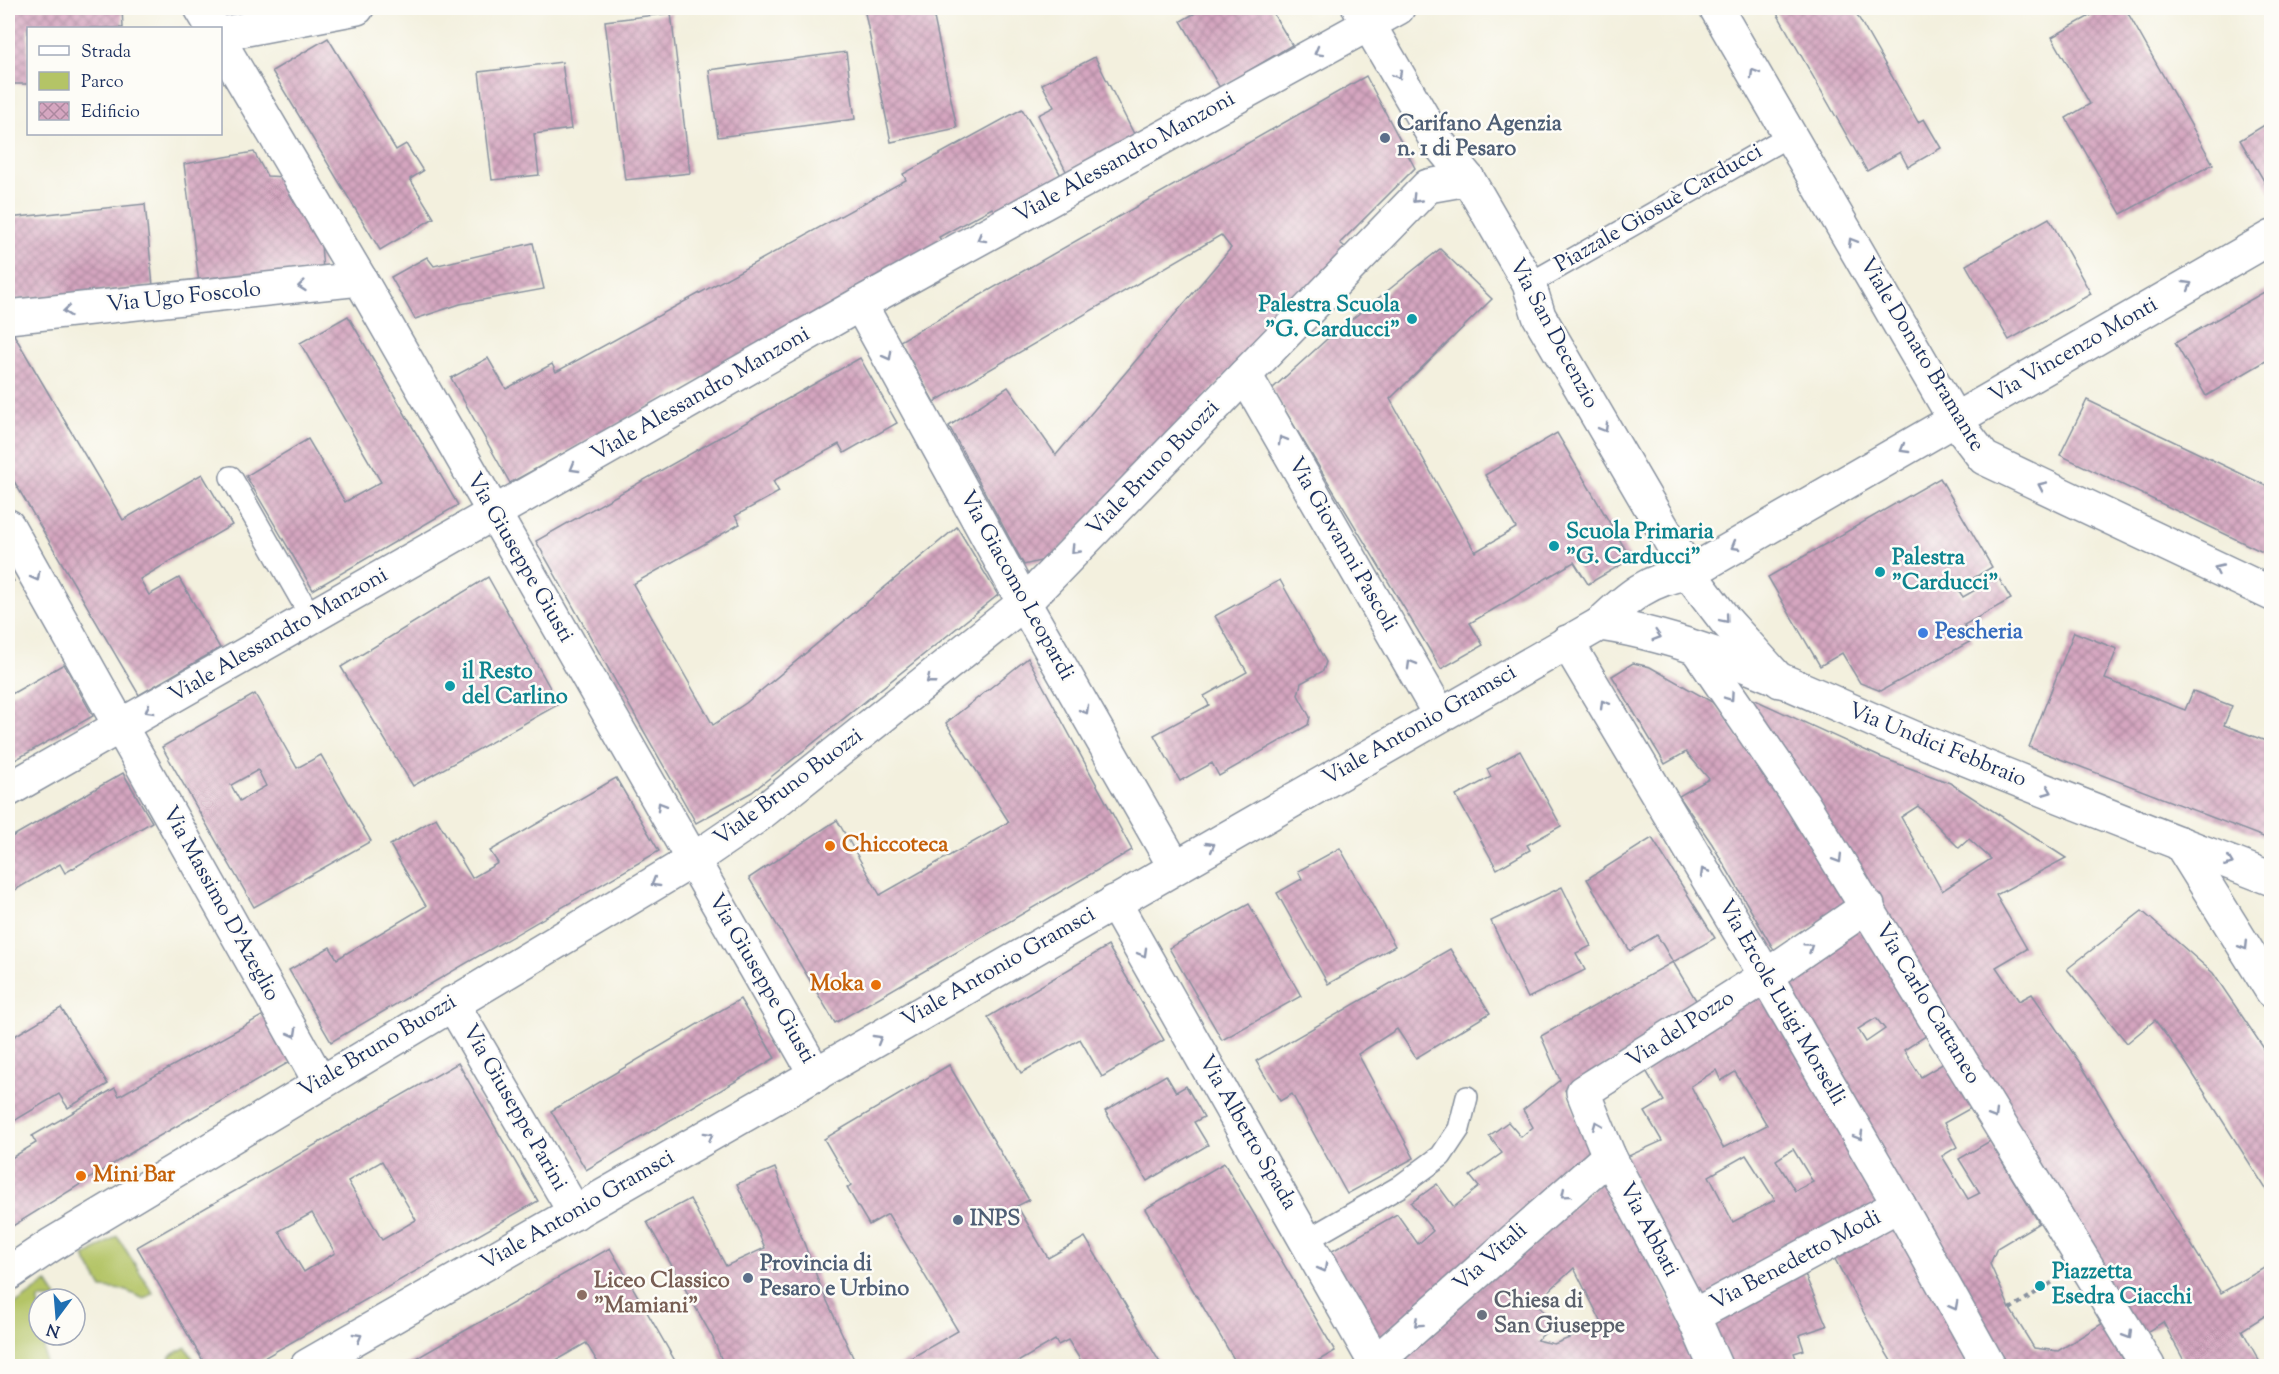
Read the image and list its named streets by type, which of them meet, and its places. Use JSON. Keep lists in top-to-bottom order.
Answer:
{
  "streets": {
    "street": [
      "Viale Alessandro Manzoni",
      "Via Ugo Foscolo",
      "Via San Decenzio",
      "Via Vincenzo Monti",
      "Viale Donato Bramante",
      "Viale Bruno Buozzi",
      "Via Giovanni Pascoli",
      "Via Giuseppe Giusti",
      "Via Giacomo Leopardi",
      "Viale Antonio Gramsci",
      "Via Undici Febbraio",
      "Via Massimo D'Azeglio",
      "Via Ercole Luigi Morselli",
      "Via Carlo Cattaneo",
      "Via del Pozzo",
      "Via Giuseppe Parini",
      "Via Alberto Spada",
      "Via Abbati",
      "Via Vitali",
      "Via Benedetto Modi"
    ],
    "lane": ["Piazzale Giosuè Carducci"]
  },
  "crossings": [
    ["Viale Alessandro Manzoni", "Via San Decenzio"],
    ["Viale Alessandro Manzoni", "Via Giuseppe Giusti"],
    ["Viale Alessandro Manzoni", "Via Giacomo Leopardi"],
    ["Viale Alessandro Manzoni", "Via Massimo D'Azeglio"],
    ["Piazzale Giosuè Carducci", "Via San Decenzio"],
    ["Piazzale Giosuè Carducci", "Viale Donato Bramante"],
    ["Via Ugo Foscolo", "Via Giuseppe Giusti"],
    ["Via San Decenzio", "Via Vincenzo Monti"],
    ["Via San Decenzio", "Viale Bruno Buozzi"],
    ["Via San Decenzio", "Viale Antonio Gramsci"],
    ["Via San Decenzio", "Via Undici Febbraio"],
    ["Via Vincenzo Monti", "Viale Donato Bramante"],
    ["Via Vincenzo Monti", "Viale Antonio Gramsci"],
    ["Viale Bruno Buozzi", "Via Giovanni Pascoli"],
    ["Viale Bruno Buozzi", "Via Giuseppe Giusti"],
    ["Viale Bruno Buozzi", "Via Giacomo Leopardi"],
    ["Viale Bruno Buozzi", "Via Massimo D'Azeglio"],
    ["Viale Bruno Buozzi", "Via Giuseppe Parini"],
    ["Via Giovanni Pascoli", "Viale Antonio Gramsci"],
    ["Via Giuseppe Giusti", "Viale Antonio Gramsci"],
    ["Via Giacomo Leopardi", "Viale Antonio Gramsci"],
    ["Viale Antonio Gramsci", "Via Undici Febbraio"],
    ["Viale Antonio Gramsci", "Via Ercole Luigi Morselli"],
    ["Viale Antonio Gramsci", "Via Giuseppe Parini"],
    ["Viale Antonio Gramsci", "Via Alberto Spada"],
    ["Via Undici Febbraio", "Via Carlo Cattaneo"],
    ["Via Ercole Luigi Morselli", "Via del Pozzo"],
    ["Via Ercole Luigi Morselli", "Via Benedetto Modi"],
    ["Via Carlo Cattaneo", "Via del Pozzo"],
    ["Via del Pozzo", "Via Abbati"],
    ["Via Alberto Spada", "Via Vitali"],
    ["Via Abbati", "Via Vitali"],
    ["Via Abbati", "Via Benedetto Modi"]
  ],
  "one_way": [
    "Viale Alessandro Manzoni",
    "Via San Decenzio",
    "Viale Donato Bramante",
    "Viale Bruno Buozzi",
    "Via Giovanni Pascoli",
    "Via Giacomo Leopardi",
    "Viale Antonio Gramsci",
    "Via Undici Febbraio",
    "Via Massimo D'Azeglio",
    "Via Carlo Cattaneo",
    "Via del Pozzo",
    "Via Alberto Spada",
    "Via Vitali"
  ],
  "places": [
    "Carifano Agenzia n. 1 di Pesaro",
    "Palestra Scuola \"G. Carducci\"",
    "Scuola Primaria \"G. Carducci\"",
    "Palestra \"Carducci\"",
    "Pescheria",
    "il Resto del Carlino",
    "Chiccoteca",
    "Moka",
    "Mini Bar",
    "INPS",
    "Provincia di Pesaro e Urbino",
    "Piazzetta Esedra Ciacchi",
    "Liceo Classico \"Mamiani\"",
    "Chiesa di San Giuseppe"
  ],
  "legend": ["Strada", "Parco", "Edificio"],
  "north": "bottom"
}
